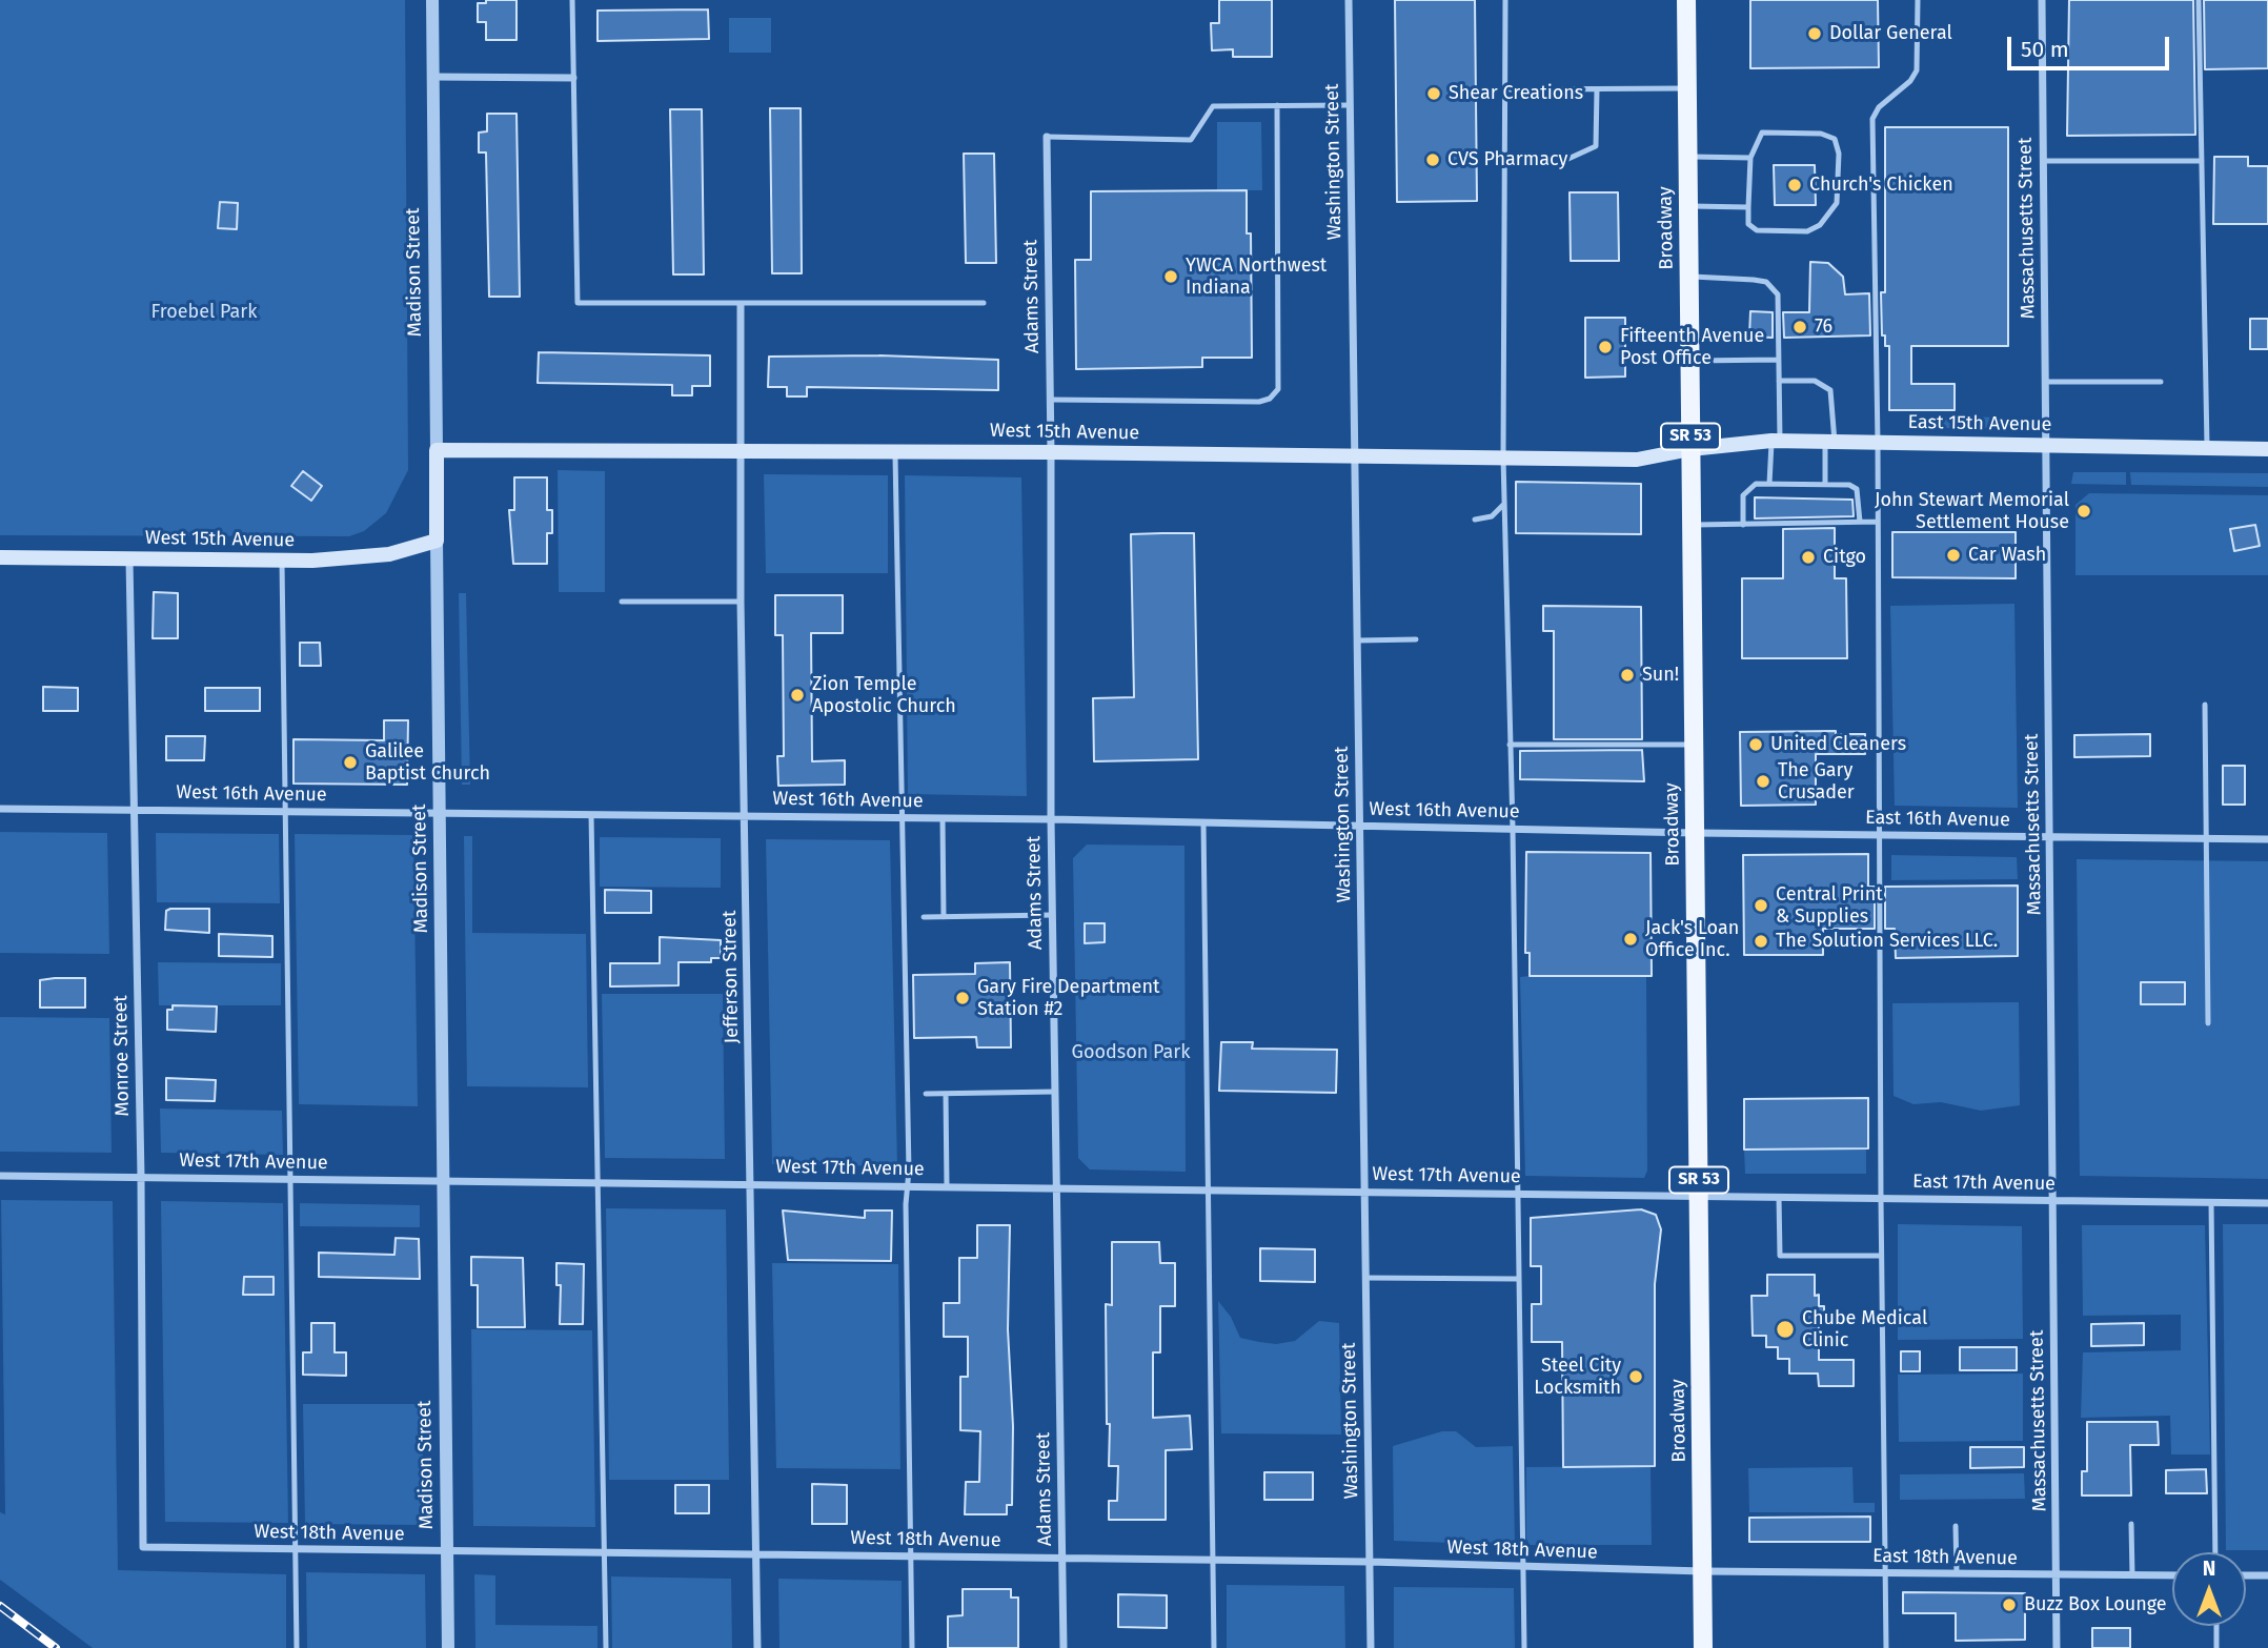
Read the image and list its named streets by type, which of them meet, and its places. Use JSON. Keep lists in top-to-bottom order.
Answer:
{
  "streets": {
    "main road": [
      "Broadway",
      "Madison Street",
      "East 15th Avenue",
      "West 15th Avenue",
      "SR 53"
    ],
    "street": [
      "Washington Street",
      "Massachusetts Street",
      "Adams Street",
      "West 16th Avenue",
      "East 16th Avenue",
      "Jefferson Street",
      "Monroe Street",
      "West 17th Avenue",
      "East 17th Avenue",
      "West 18th Avenue",
      "East 18th Avenue"
    ]
  },
  "crossings": [
    ["Washington Street", "West 15th Avenue"],
    ["Washington Street", "West 16th Avenue"],
    ["Washington Street", "West 17th Avenue"],
    ["Washington Street", "West 18th Avenue"],
    ["Broadway", "East 15th Avenue"],
    ["Broadway", "West 15th Avenue"],
    ["Broadway", "West 16th Avenue"],
    ["Broadway", "East 16th Avenue"],
    ["Broadway", "West 17th Avenue"],
    ["Broadway", "East 17th Avenue"],
    ["Broadway", "West 18th Avenue"],
    ["Broadway", "East 18th Avenue"],
    ["Massachusetts Street", "East 15th Avenue"],
    ["Massachusetts Street", "East 16th Avenue"],
    ["Massachusetts Street", "East 17th Avenue"],
    ["Massachusetts Street", "East 18th Avenue"],
    ["Madison Street", "West 15th Avenue"],
    ["Madison Street", "West 16th Avenue"],
    ["Madison Street", "West 17th Avenue"],
    ["Madison Street", "West 18th Avenue"],
    ["Adams Street", "West 15th Avenue"],
    ["Adams Street", "West 16th Avenue"],
    ["Adams Street", "West 17th Avenue"],
    ["Adams Street", "West 18th Avenue"],
    ["East 15th Avenue", "West 15th Avenue"],
    ["West 15th Avenue", "Jefferson Street"],
    ["West 15th Avenue", "Monroe Street"],
    ["West 16th Avenue", "East 16th Avenue"],
    ["West 16th Avenue", "Jefferson Street"],
    ["West 16th Avenue", "Monroe Street"],
    ["Jefferson Street", "West 17th Avenue"],
    ["Jefferson Street", "West 18th Avenue"],
    ["Monroe Street", "West 17th Avenue"],
    ["Monroe Street", "West 18th Avenue"],
    ["West 17th Avenue", "East 17th Avenue"],
    ["West 18th Avenue", "East 18th Avenue"]
  ],
  "parks": ["Froebel Park", "Goodson Park"],
  "places": [
    "Dollar General",
    "Shear Creations",
    "CVS Pharmacy",
    "Church's Chicken",
    "YWCA Northwest Indiana",
    "76",
    "Fifteenth Avenue Post Office",
    "John Stewart Memorial Settlement House",
    "Car Wash",
    "Citgo",
    "Sun!",
    "Zion Temple Apostolic Church",
    "United Cleaners",
    "Galilee Baptist Church",
    "The Gary Crusader",
    "Central Print & Supplies",
    "Jack's Loan Office Inc.",
    "The Solution Services LLC.",
    "Gary Fire Department Station #2",
    "Chube Medical Clinic",
    "Steel City Locksmith",
    "Buzz Box Lounge"
  ],
  "scale_bar": "50 m",
  "north": "top"
}
